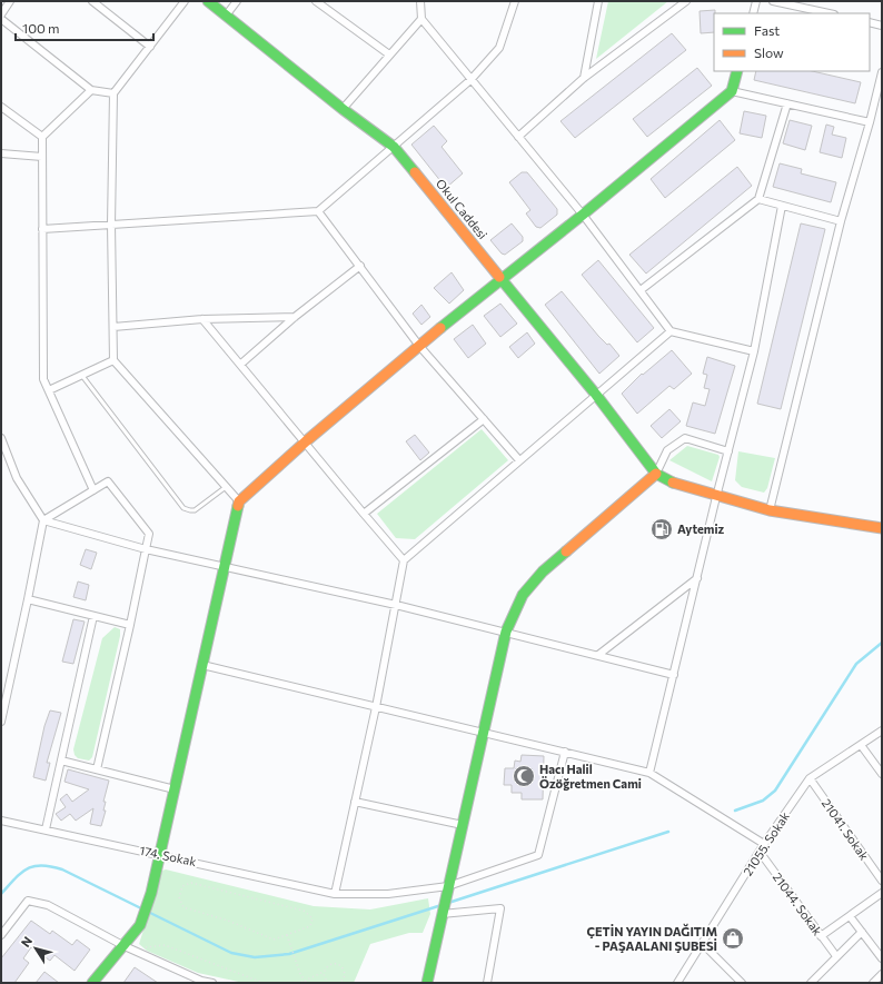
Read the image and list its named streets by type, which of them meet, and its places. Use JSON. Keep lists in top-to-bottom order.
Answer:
{
  "streets": {
    "street": [
      "Okul Caddesi",
      "21041. Sokak",
      "21055. Sokak",
      "174. Sokak",
      "21044. Sokak"
    ]
  },
  "crossings": [
    ["21041. Sokak", "21055. Sokak"],
    ["21055. Sokak", "21044. Sokak"]
  ],
  "places": {
    "fuel station": ["Aytemiz"],
    "mosque": ["Hacı Halil Özöğretmen Cami"],
    "shop": ["ÇETİN YAYIN DAĞITIM - PAŞAALANI ŞUBESİ"]
  },
  "legend": ["Fast", "Slow"],
  "scale_bar": "100 m",
  "north": "top left"
}
